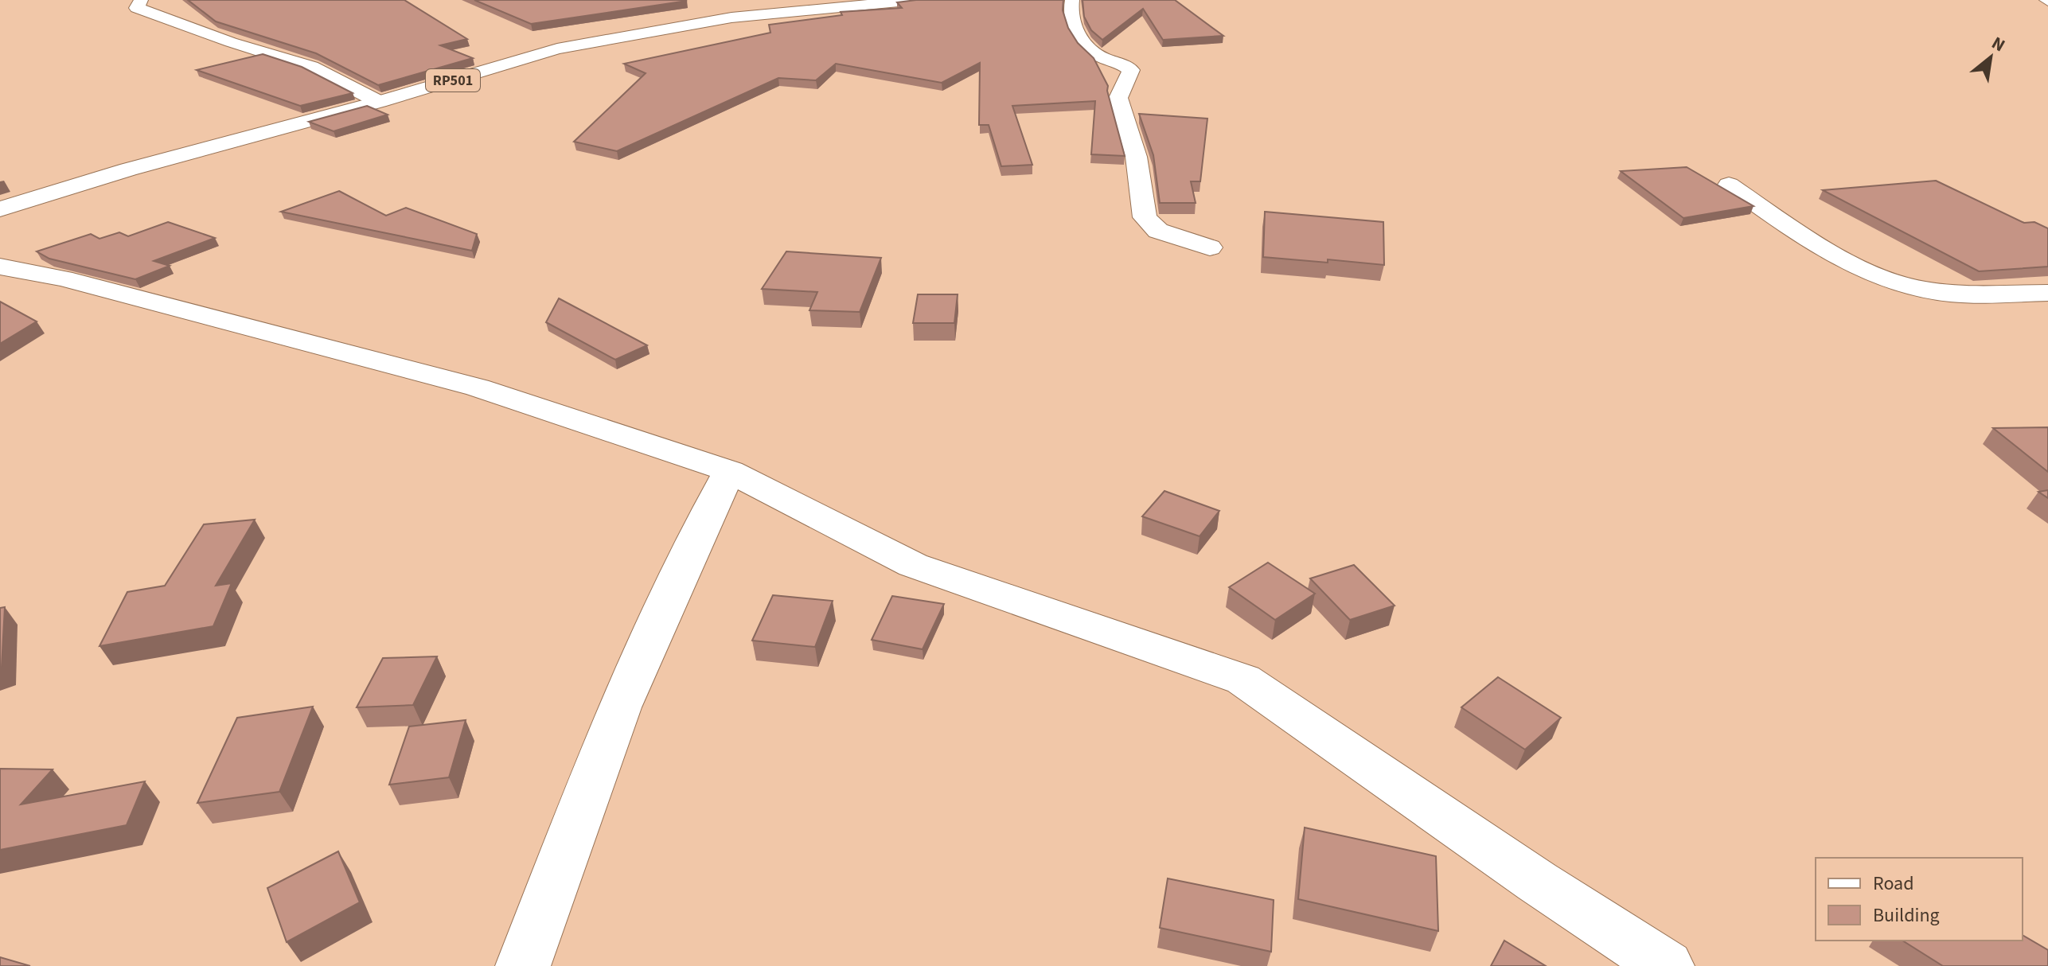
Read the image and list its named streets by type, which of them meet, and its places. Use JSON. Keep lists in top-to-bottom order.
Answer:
{
  "streets": {
    "street": ["RP501"]
  },
  "legend": ["Road", "Building"],
  "north": "top right"
}
